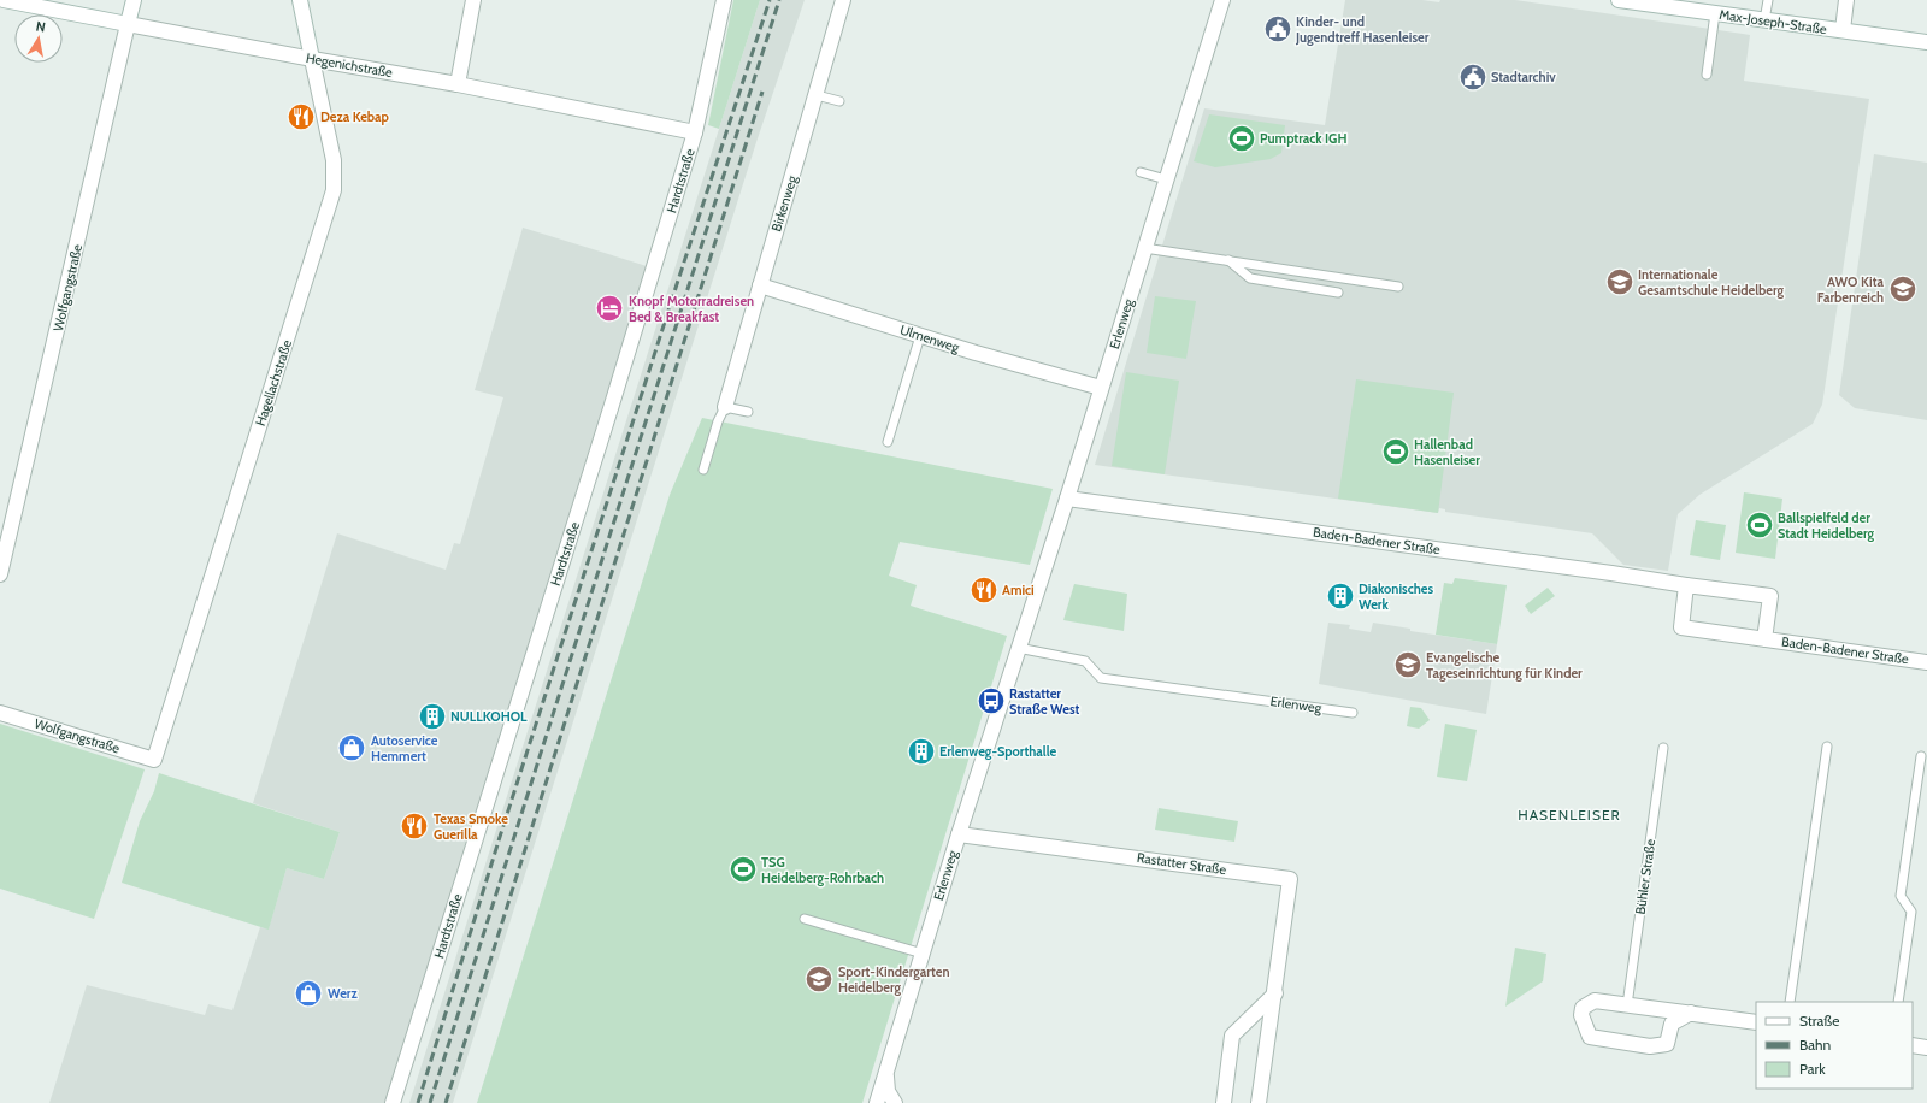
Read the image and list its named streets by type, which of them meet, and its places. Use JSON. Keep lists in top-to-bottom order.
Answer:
{
  "streets": {
    "street": [
      "Max-Joseph-Straße",
      "Hegenichstraße",
      "Hardtstraße",
      "Birkenweg",
      "Wolfgangstraße",
      "Erlenweg",
      "Ulmenweg",
      "Hagellachstraße",
      "Baden-Badener Straße",
      "Rastatter Straße"
    ],
    "lane": ["Bühler Straße"]
  },
  "crossings": [
    ["Hegenichstraße", "Hardtstraße"],
    ["Hegenichstraße", "Wolfgangstraße"],
    ["Hegenichstraße", "Hagellachstraße"],
    ["Birkenweg", "Ulmenweg"],
    ["Wolfgangstraße", "Hagellachstraße"],
    ["Erlenweg", "Ulmenweg"],
    ["Erlenweg", "Baden-Badener Straße"],
    ["Erlenweg", "Rastatter Straße"]
  ],
  "districts": ["HASENLEISER"],
  "places": {
    "public building": ["Kinder- und Jugendtreff Hasenleiser", "Stadtarchiv"],
    "restaurant": ["Deza Kebap", "Amici", "Texas Smoke Guerilla"],
    "sports": [
      "Pumptrack IGH",
      "Hallenbad Hasenleiser",
      "Ballspielfeld der Stadt Heidelberg",
      "TSG Heidelberg-Rohrbach"
    ],
    "school or university": [
      "Internationale Gesamtschule Heidelberg",
      "AWO Kita Farbenreich",
      "Evangelische Tageseinrichtung für Kinder",
      "Sport-Kindergarten Heidelberg"
    ],
    "hotel": ["Knopf Motorradreisen Bed & Breakfast"],
    "building": ["Diakonisches Werk", "NULLKOHOL", "Erlenweg-Sporthalle"],
    "bus stop": ["Rastatter Straße West"],
    "shop": ["Autoservice Hemmert", "Werz"]
  },
  "legend": ["Straße", "Bahn", "Park"],
  "north": "top"
}
